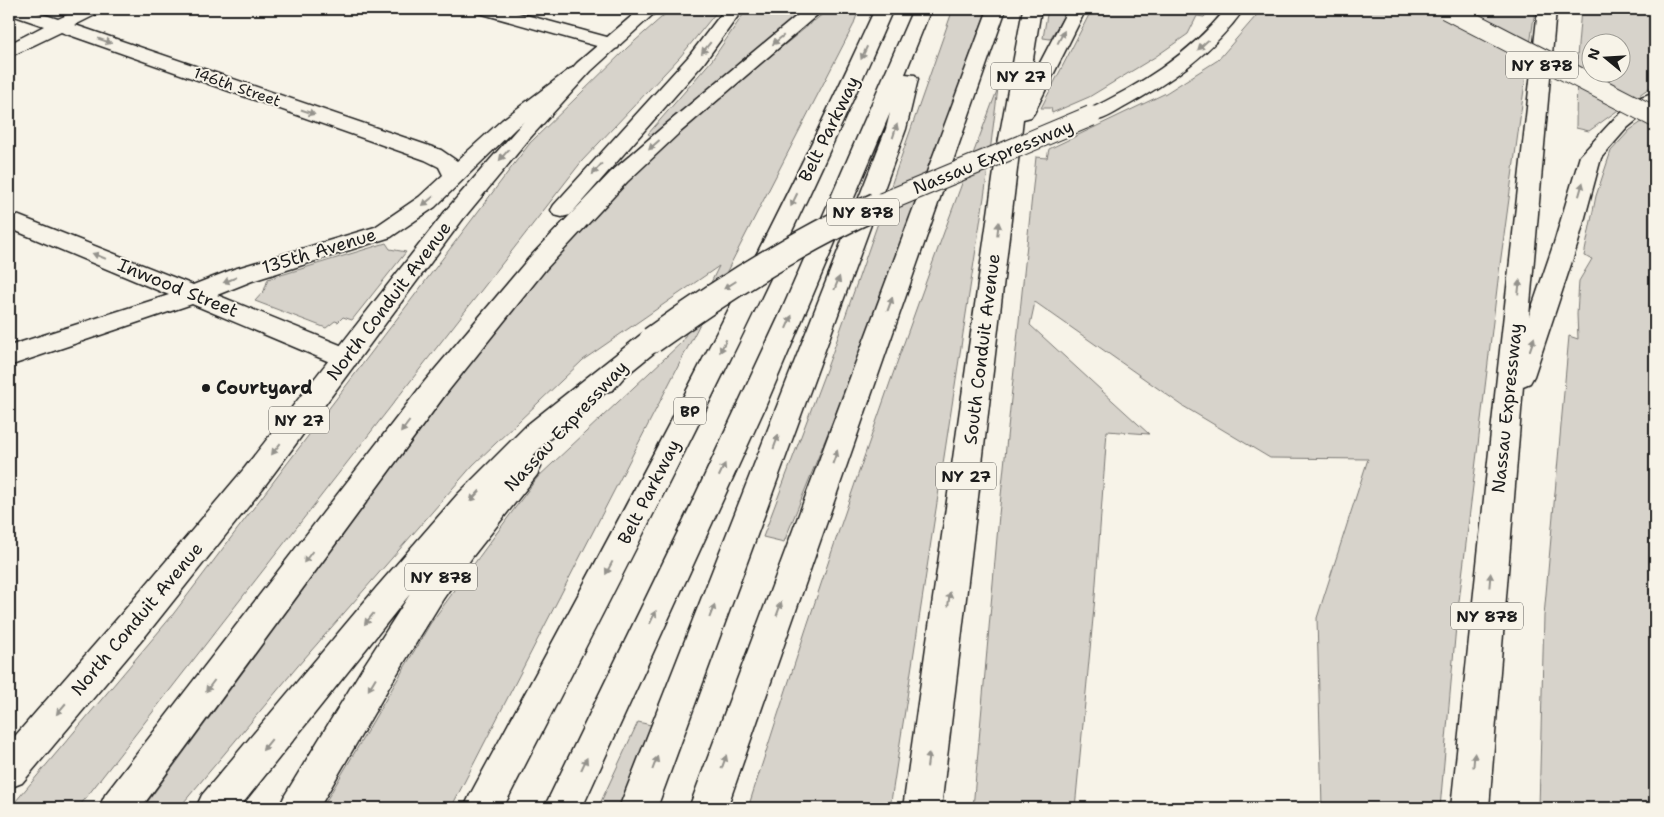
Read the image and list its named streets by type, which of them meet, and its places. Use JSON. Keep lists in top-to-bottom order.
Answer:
{
  "streets": {
    "main road": [
      "NY 878",
      "NY 27",
      "146th Street",
      "Belt Parkway",
      "Nassau Expressway",
      "135th Avenue",
      "Inwood Street",
      "North Conduit Avenue",
      "South Conduit Avenue",
      "BP"
    ]
  },
  "crossings": [
    ["146th Street", "135th Avenue"],
    ["135th Avenue", "Inwood Street"],
    ["135th Avenue", "North Conduit Avenue"],
    ["Inwood Street", "North Conduit Avenue"]
  ],
  "one_way": ["Inwood Street"],
  "places": ["Courtyard"],
  "north": "left"
}
